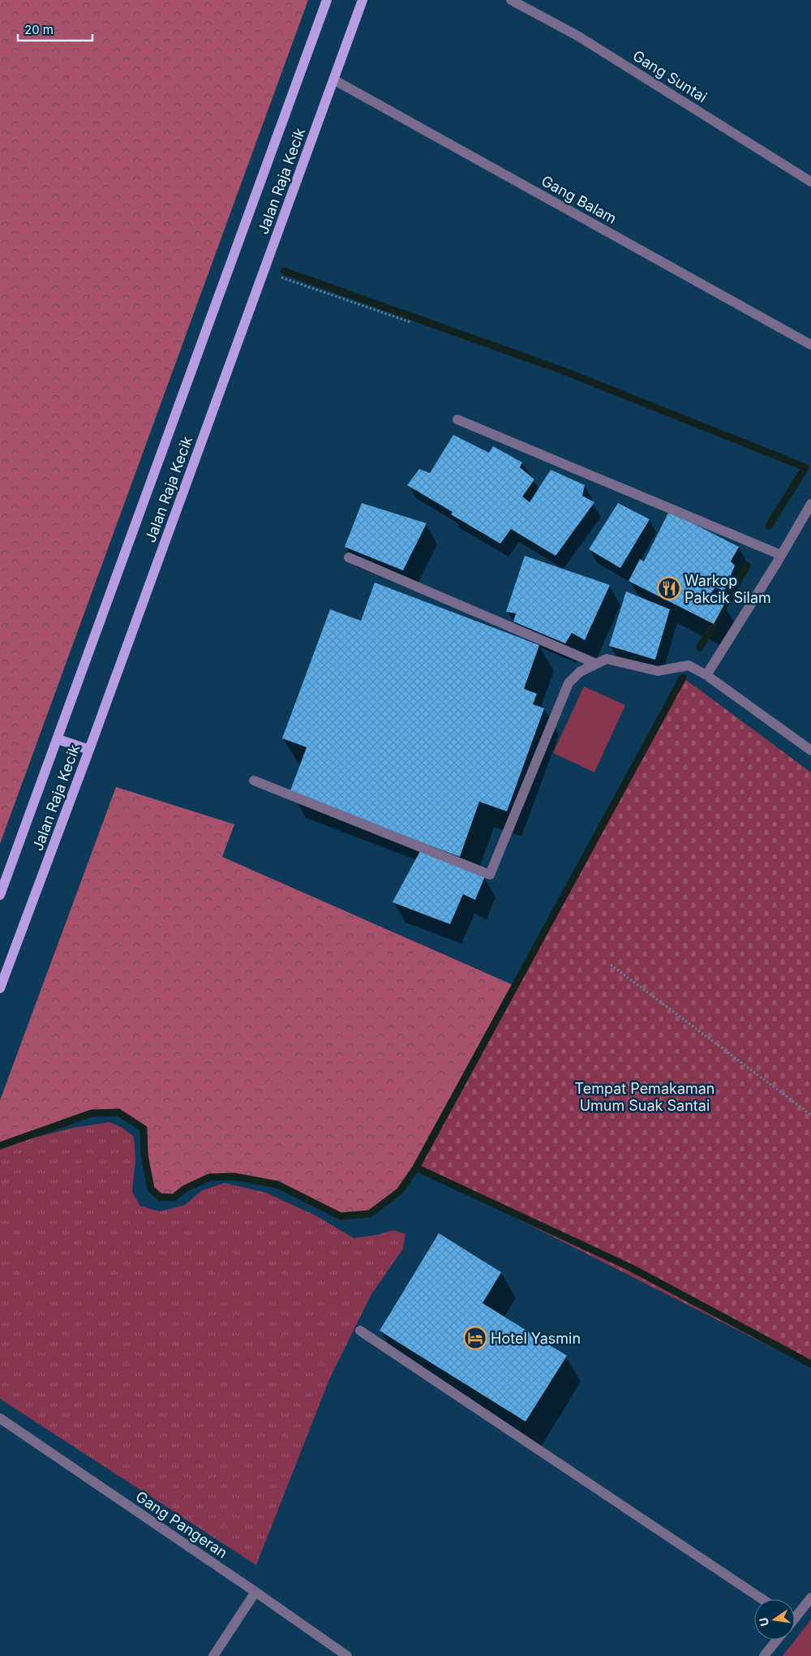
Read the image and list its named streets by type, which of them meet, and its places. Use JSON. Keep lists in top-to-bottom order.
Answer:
{
  "streets": {
    "main road": ["Jalan Raja Kecik"],
    "street": ["Gang Suntai", "Gang Balam", "Gang Pangeran"]
  },
  "crossings": [
    ["Jalan Raja Kecik", "Gang Balam"]
  ],
  "parks": ["Tempat Pemakaman Umum Suak Santai"],
  "places": {
    "restaurant": ["Warkop Pakcik Silam"],
    "hotel": ["Hotel Yasmin"]
  },
  "scale_bar": "20 m",
  "north": "left"
}
